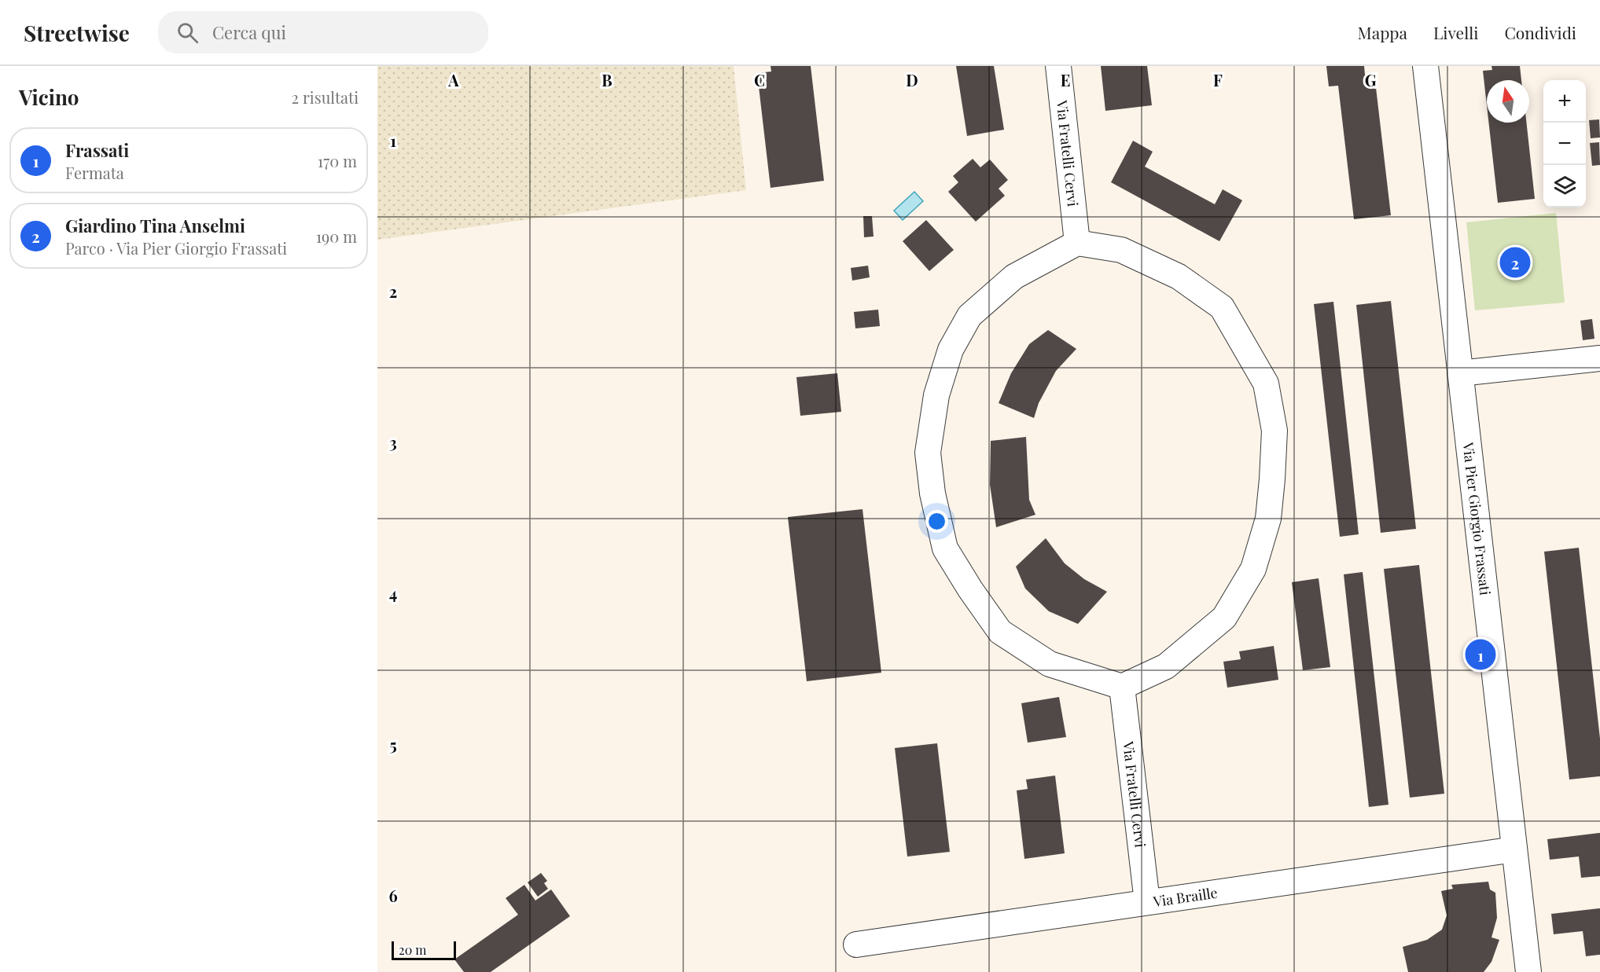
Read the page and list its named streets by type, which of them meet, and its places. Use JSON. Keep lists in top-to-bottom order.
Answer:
{
  "streets": {
    "street": ["Via Fratelli Cervi", "Via Pier Giorgio Frassati", "Via Braille"]
  },
  "crossings": [
    ["Via Fratelli Cervi", "Via Braille"],
    ["Via Pier Giorgio Frassati", "Via Braille"]
  ],
  "scale_bar": "20 m",
  "north": "top",
  "page": {
    "header": "Streetwise",
    "search": "Cerca qui",
    "nav": ["Mappa", "Livelli", "Condividi"],
    "heading": ["Vicino", "2 risultati"],
    "map_buttons": ["+", "−"],
    "list": [
      {
        "mark": "1",
        "name": "Frassati",
        "note": "Fermata",
        "value": "170 m"
      },
      {
        "mark": "2",
        "name": "Giardino Tina Anselmi",
        "note": "Parco · Via Pier Giorgio Frassati",
        "value": "190 m"
      }
    ],
    "pins": ["2", "1"],
    "scale": "20 m"
  },
  "grid": {
    "columns": [
      "A",
      "B",
      "C",
      "D",
      "E",
      "F",
      "G"
    ],
    "rows": [
      "1",
      "2",
      "3",
      "4",
      "5",
      "6"
    ]
  }
}
